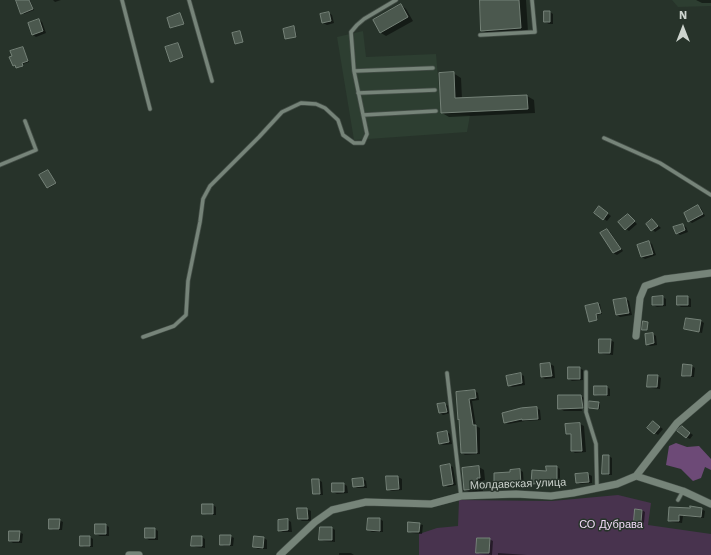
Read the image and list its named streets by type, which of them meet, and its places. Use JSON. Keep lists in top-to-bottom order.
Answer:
{
  "streets": {
    "street": ["Молдавская улица"]
  },
  "parks": ["СО Дубрава"],
  "north": "top"
}
